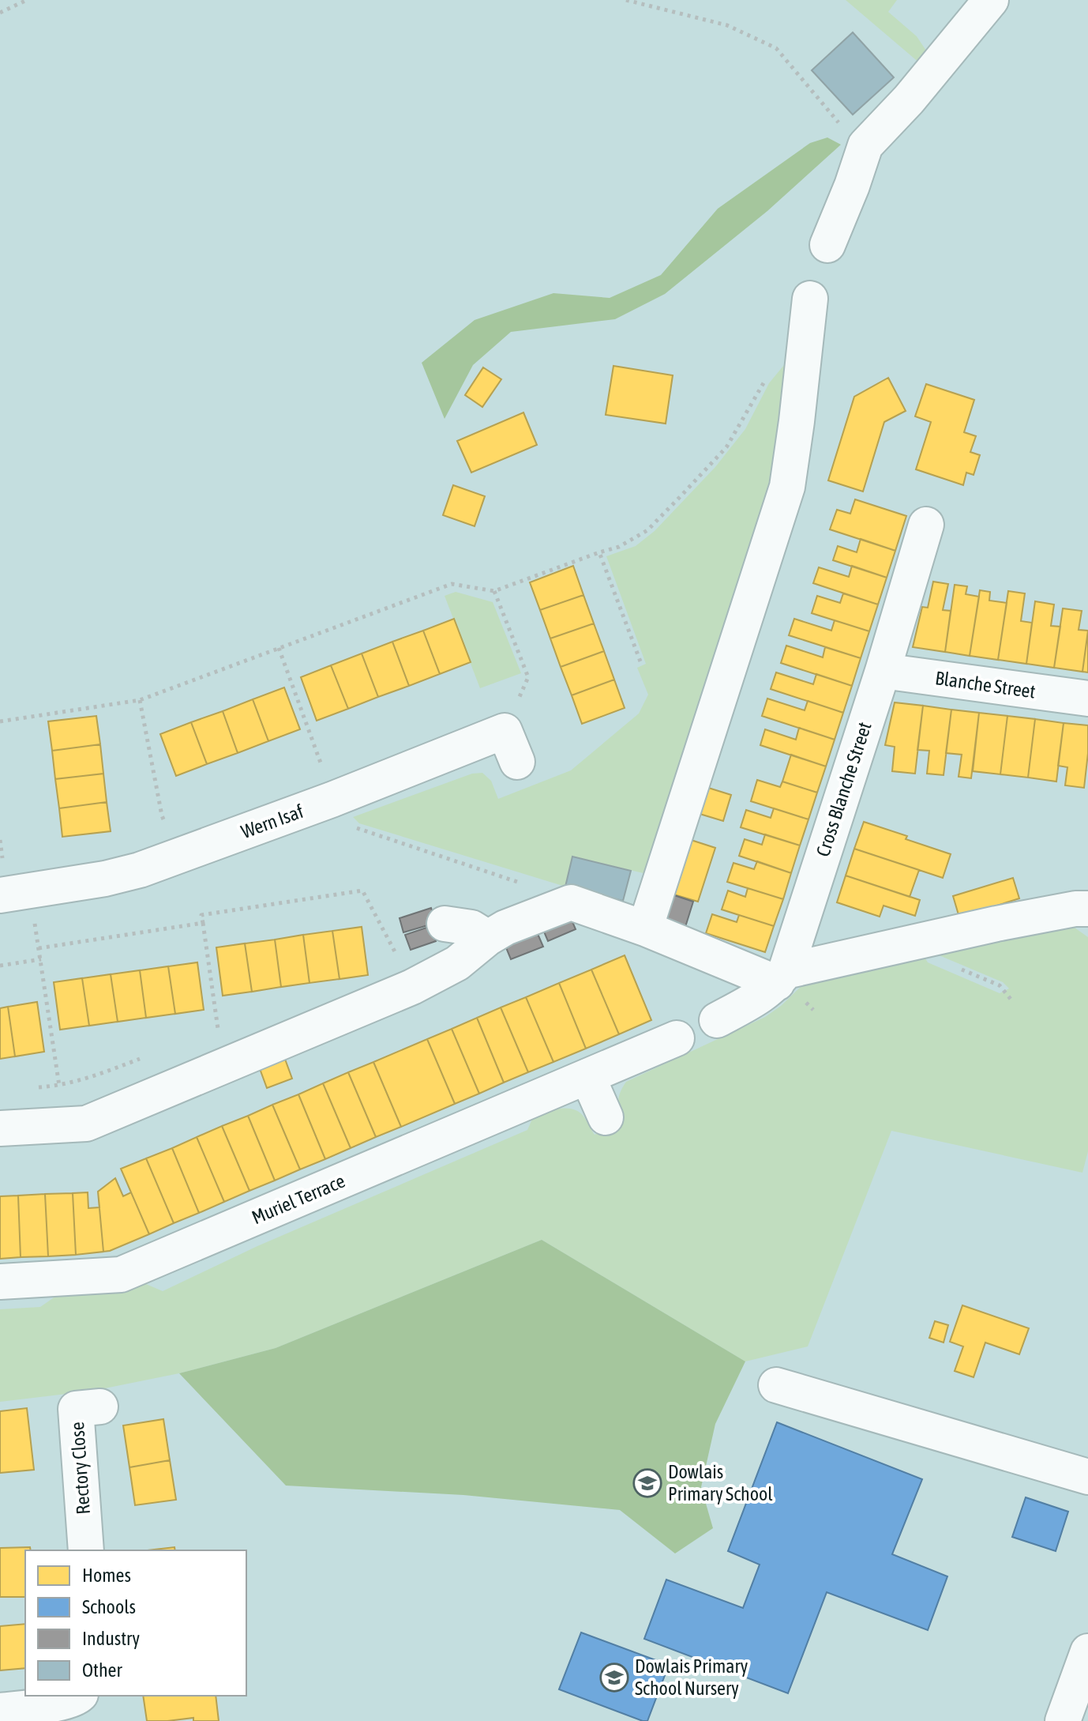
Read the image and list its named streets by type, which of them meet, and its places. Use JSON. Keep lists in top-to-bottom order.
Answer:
{
  "streets": {
    "street": [
      "Blanche Street",
      "Cross Blanche Street",
      "Wern Isaf",
      "Muriel Terrace",
      "Rectory Close"
    ]
  },
  "crossings": [
    ["Blanche Street", "Cross Blanche Street"]
  ],
  "places": {
    "school or university": ["Dowlais Primary School", "Dowlais Primary School Nursery"]
  },
  "legend": [
    "Homes",
    "Schools",
    "Industry",
    "Other"
  ]
}
